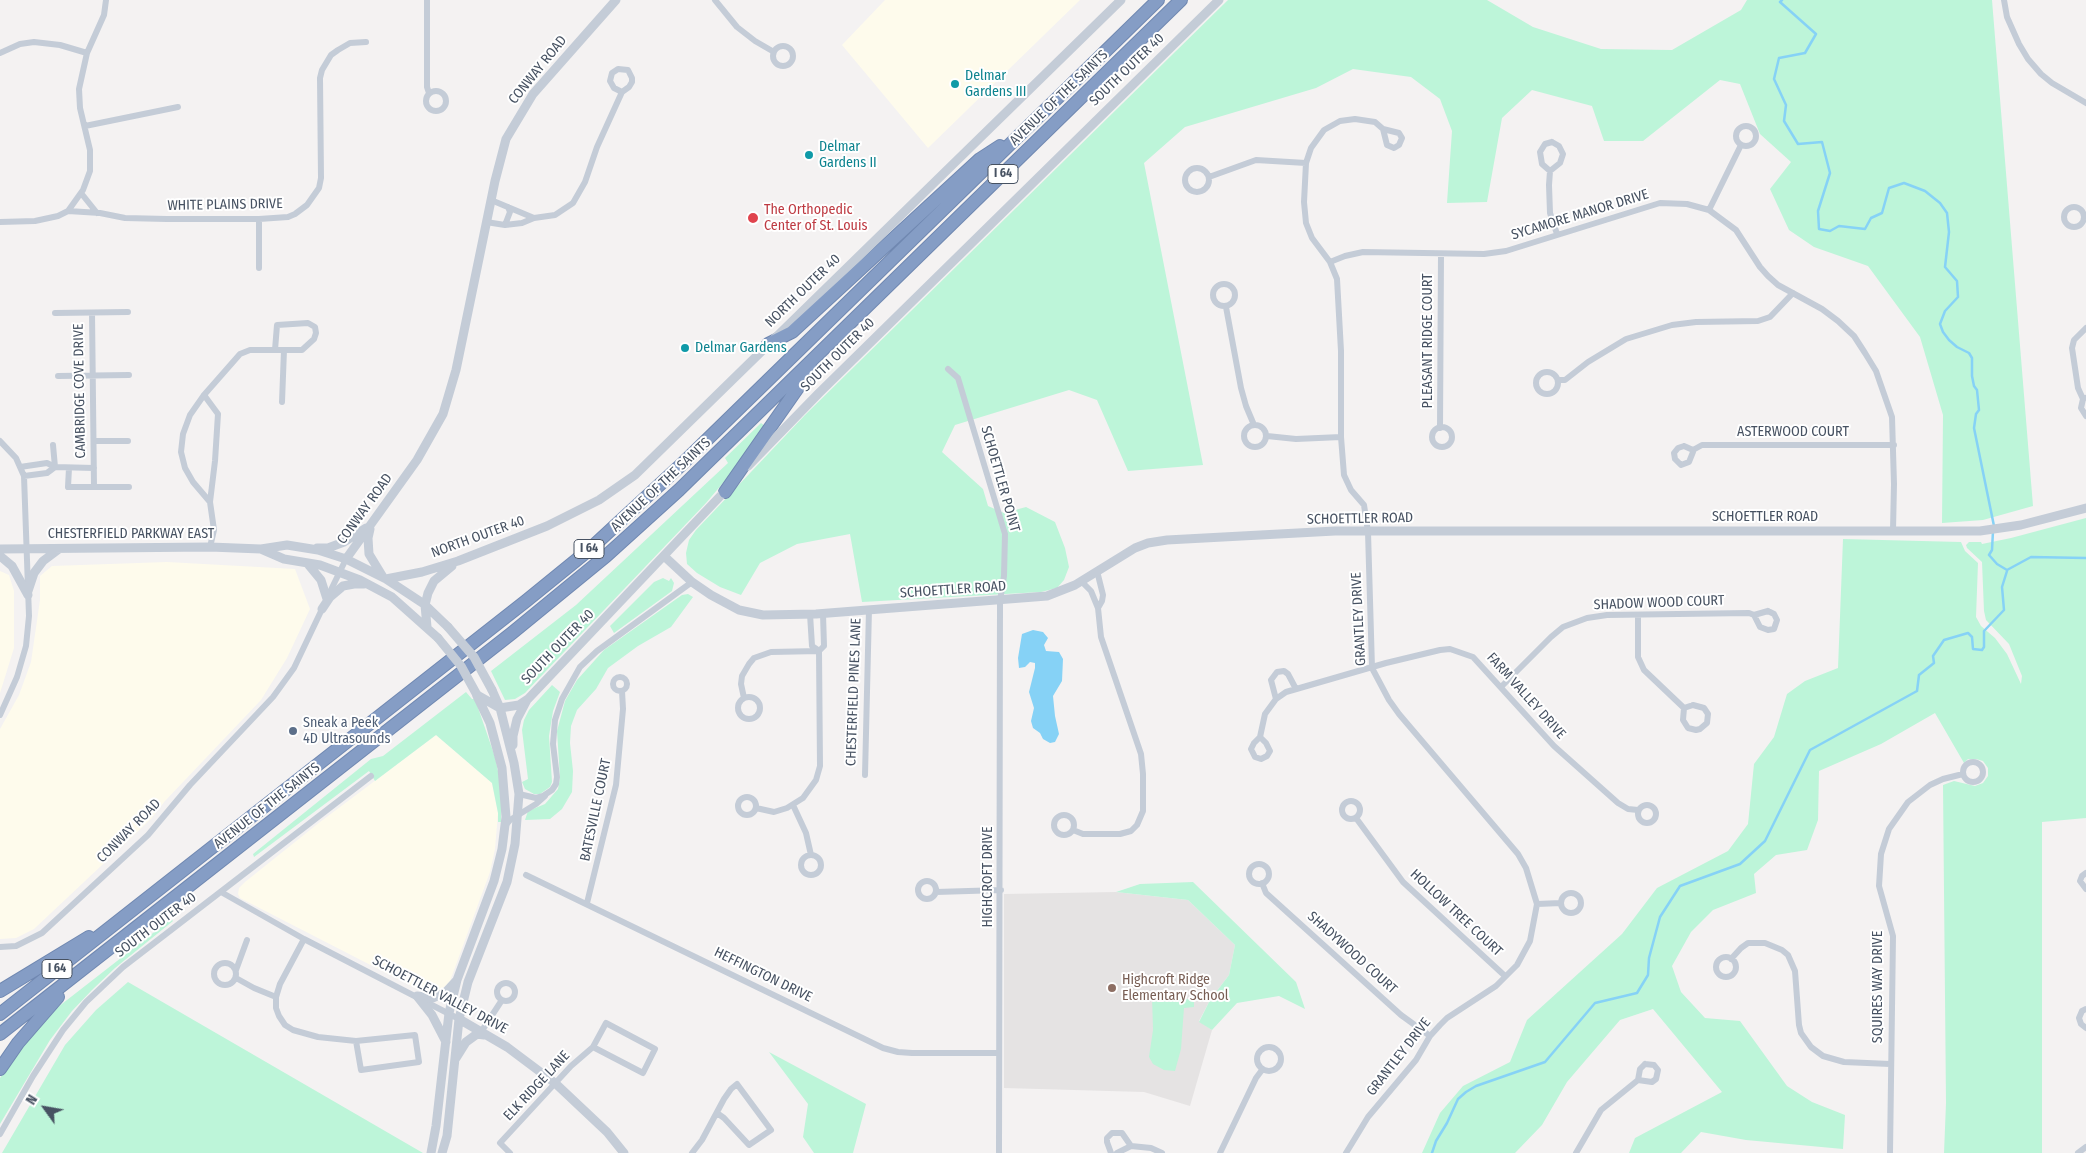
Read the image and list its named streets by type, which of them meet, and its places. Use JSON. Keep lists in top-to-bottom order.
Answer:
{
  "streets": {
    "highway": ["AVENUE OF THE SAINTS", "I 64"],
    "street": [
      "CONWAY ROAD",
      "SOUTH OUTER 40",
      "WHITE PLAINS DRIVE",
      "SYCAMORE MANOR DRIVE",
      "NORTH OUTER 40",
      "PLEASANT RIDGE COURT",
      "CAMBRIDGE COVE DRIVE",
      "ASTERWOOD COURT",
      "SCHOETTLER POINT",
      "SCHOETTLER ROAD",
      "CHESTERFIELD PARKWAY EAST",
      "SHADOW WOOD COURT",
      "GRANTLEY DRIVE",
      "CHESTERFIELD PINES LANE",
      "FARM VALLEY DRIVE",
      "BATESVILLE COURT",
      "HIGHCROFT DRIVE",
      "HOLLOW TREE COURT",
      "SHADYWOOD COURT",
      "HEFFINGTON DRIVE",
      "SQUIRES WAY DRIVE",
      "SCHOETTLER VALLEY DRIVE",
      "ELK RIDGE LANE"
    ]
  },
  "crossings": [
    ["CONWAY ROAD", "CHESTERFIELD PARKWAY EAST"],
    ["SOUTH OUTER 40", "SCHOETTLER ROAD"],
    ["SOUTH OUTER 40", "CHESTERFIELD PARKWAY EAST"],
    ["SOUTH OUTER 40", "SCHOETTLER VALLEY DRIVE"],
    ["SYCAMORE MANOR DRIVE", "PLEASANT RIDGE COURT"],
    ["SYCAMORE MANOR DRIVE", "ASTERWOOD COURT"],
    ["SYCAMORE MANOR DRIVE", "SCHOETTLER ROAD"],
    ["SYCAMORE MANOR DRIVE", "GRANTLEY DRIVE"],
    ["NORTH OUTER 40", "CHESTERFIELD PARKWAY EAST"],
    ["SCHOETTLER POINT", "SCHOETTLER ROAD"],
    ["SCHOETTLER POINT", "HIGHCROFT DRIVE"],
    ["SCHOETTLER ROAD", "GRANTLEY DRIVE"],
    ["SCHOETTLER ROAD", "CHESTERFIELD PINES LANE"],
    ["SCHOETTLER ROAD", "HIGHCROFT DRIVE"],
    ["CHESTERFIELD PARKWAY EAST", "SCHOETTLER VALLEY DRIVE"],
    ["SHADOW WOOD COURT", "FARM VALLEY DRIVE"],
    ["GRANTLEY DRIVE", "FARM VALLEY DRIVE"],
    ["GRANTLEY DRIVE", "HOLLOW TREE COURT"],
    ["GRANTLEY DRIVE", "SHADYWOOD COURT"],
    ["BATESVILLE COURT", "HEFFINGTON DRIVE"],
    ["HIGHCROFT DRIVE", "HEFFINGTON DRIVE"],
    ["SCHOETTLER VALLEY DRIVE", "ELK RIDGE LANE"]
  ],
  "places": [
    "Delmar Gardens III",
    "Delmar Gardens II",
    "The Orthopedic Center of St. Louis",
    "Delmar Gardens",
    "Sneak a Peek 4D Ultrasounds",
    "Highcroft Ridge Elementary School"
  ],
  "north": "top left"
}
